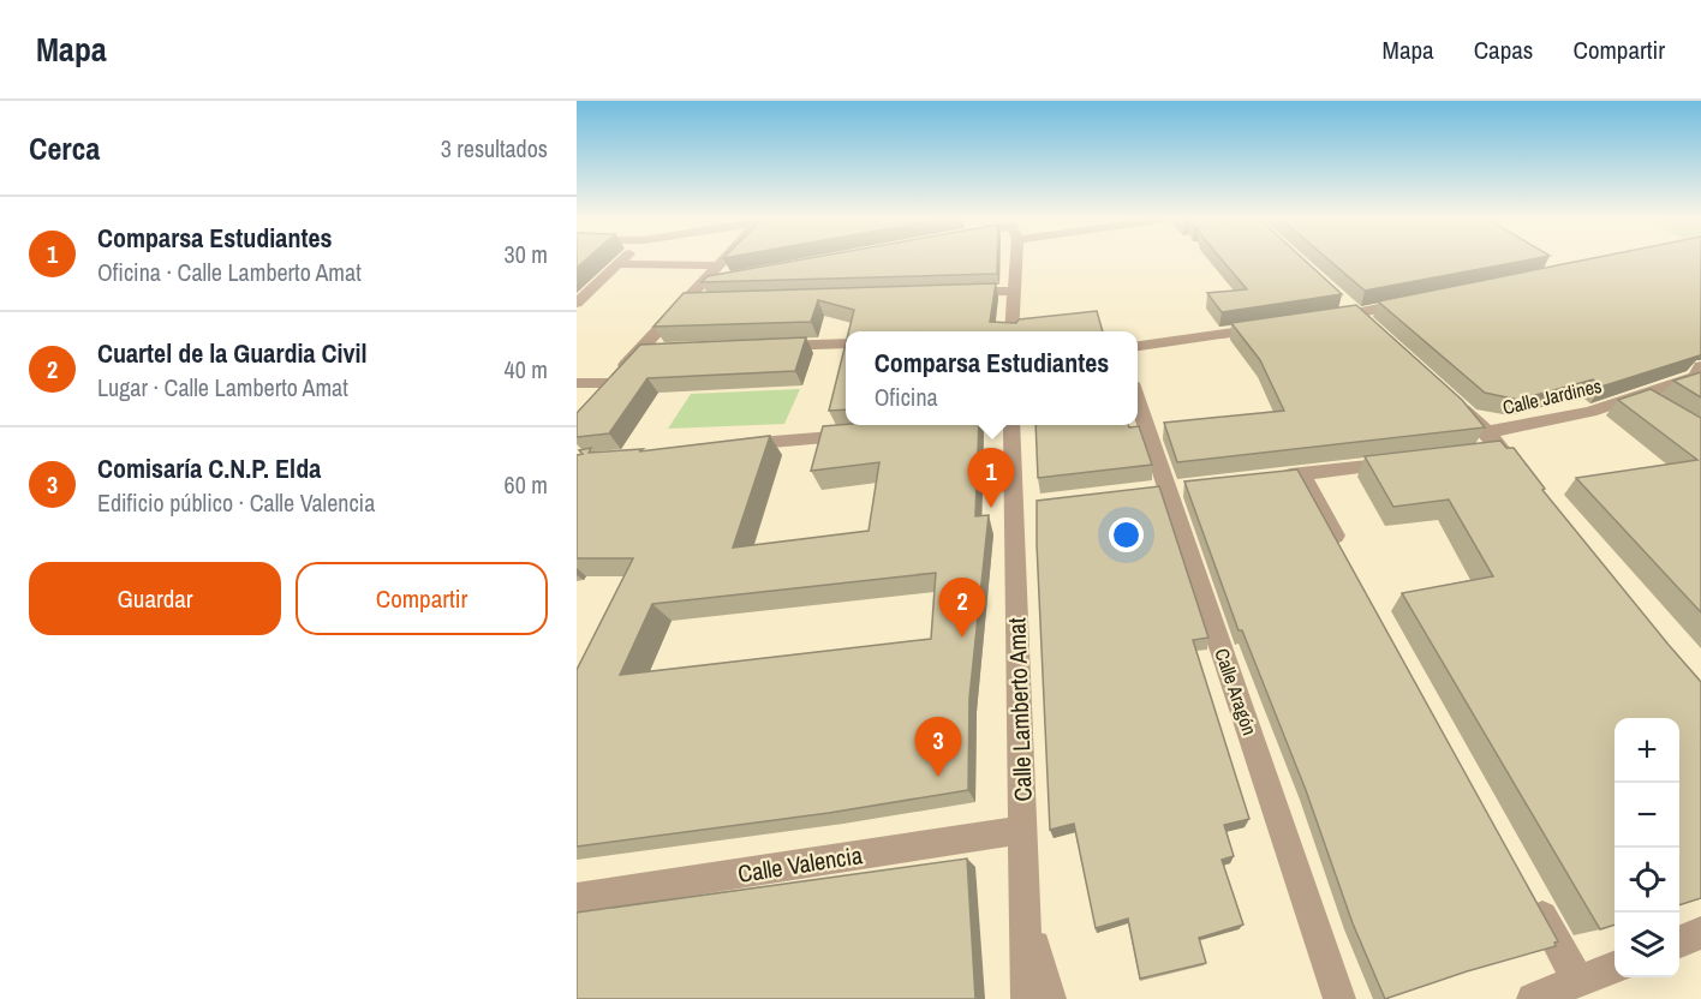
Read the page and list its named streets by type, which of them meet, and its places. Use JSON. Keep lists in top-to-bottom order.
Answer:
{
  "streets": {
    "street": [
      "Calle Jardines",
      "Calle Aragón",
      "Calle Lamberto Amat",
      "Calle Valencia"
    ]
  },
  "crossings": [
    ["Calle Lamberto Amat", "Calle Valencia"]
  ],
  "page": {
    "header": "Mapa",
    "nav": ["Mapa", "Capas", "Compartir"],
    "heading": ["Cerca", "3 resultados"],
    "list": [
      {
        "mark": "1",
        "name": "Comparsa Estudiantes",
        "note": "Oficina · Calle Lamberto Amat",
        "value": "30 m"
      },
      {
        "mark": "2",
        "name": "Cuartel de la Guardia Civil",
        "note": "Lugar · Calle Lamberto Amat",
        "value": "40 m"
      },
      {
        "mark": "3",
        "name": "Comisaría C.N.P. Elda",
        "note": "Edificio público · Calle Valencia",
        "value": "60 m"
      }
    ],
    "popup": ["Comparsa Estudiantes", "Oficina"],
    "pins": ["1", "2", "3"],
    "buttons": ["Guardar", "Compartir"],
    "map_buttons": ["+", "−"]
  }
}
